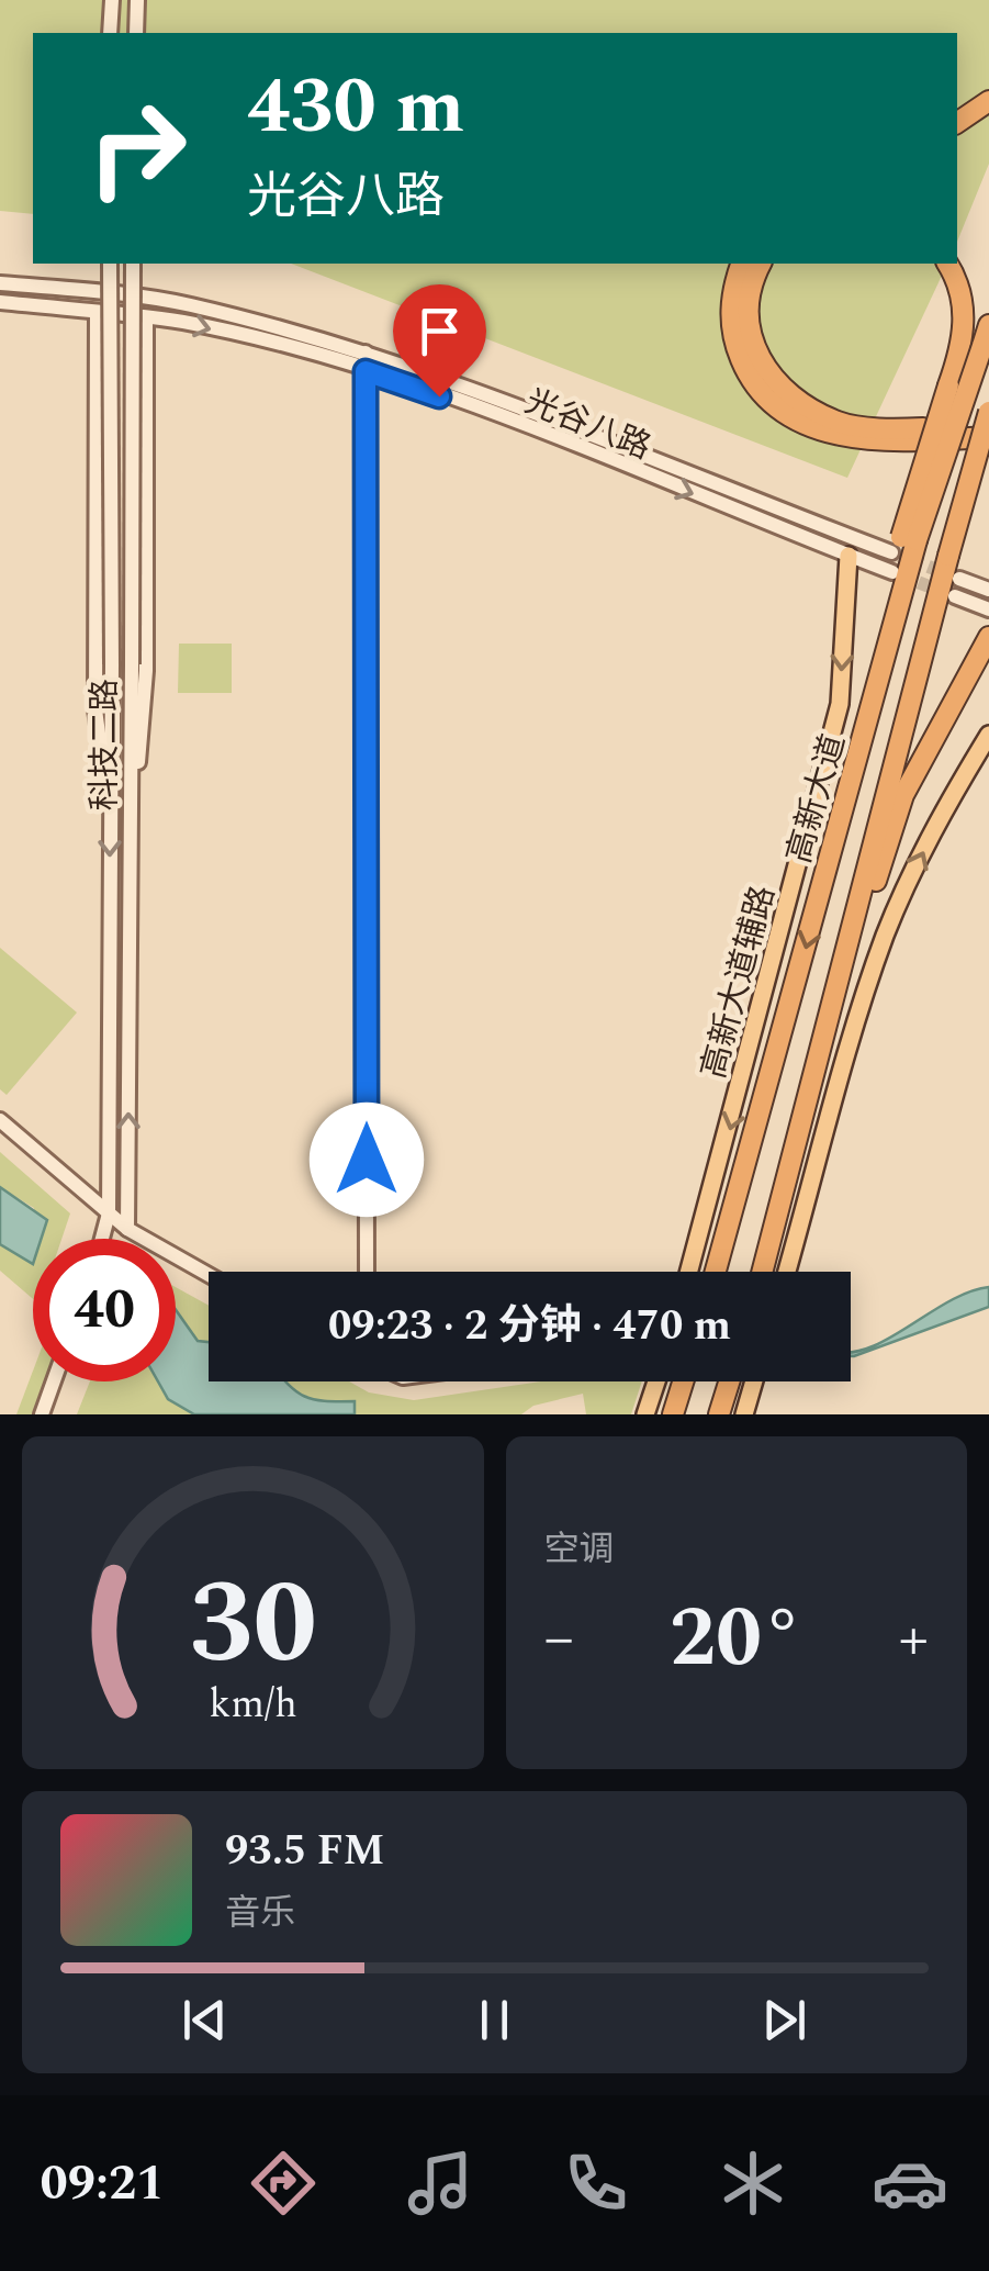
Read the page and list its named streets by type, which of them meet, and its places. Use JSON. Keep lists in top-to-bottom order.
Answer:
{
  "streets": {
    "highway": ["高新大道"],
    "main road": ["高新大道辅路"],
    "street": ["光谷八路", "科技二路"]
  },
  "crossings": [
    ["光谷八路", "高新大道"],
    ["光谷八路", "高新大道辅路"]
  ],
  "page": {
    "turn": ["430 m", "光谷八路"],
    "limit": "40",
    "trip": "09:23 · 2 分钟 · 470 m",
    "tile": "空调",
    "heat": ["−", "20°", "+"],
    "song": ["93.5 FM", "音乐"],
    "tabs": "09:21",
    "gauge": ["30", "km/h"]
  }
}
